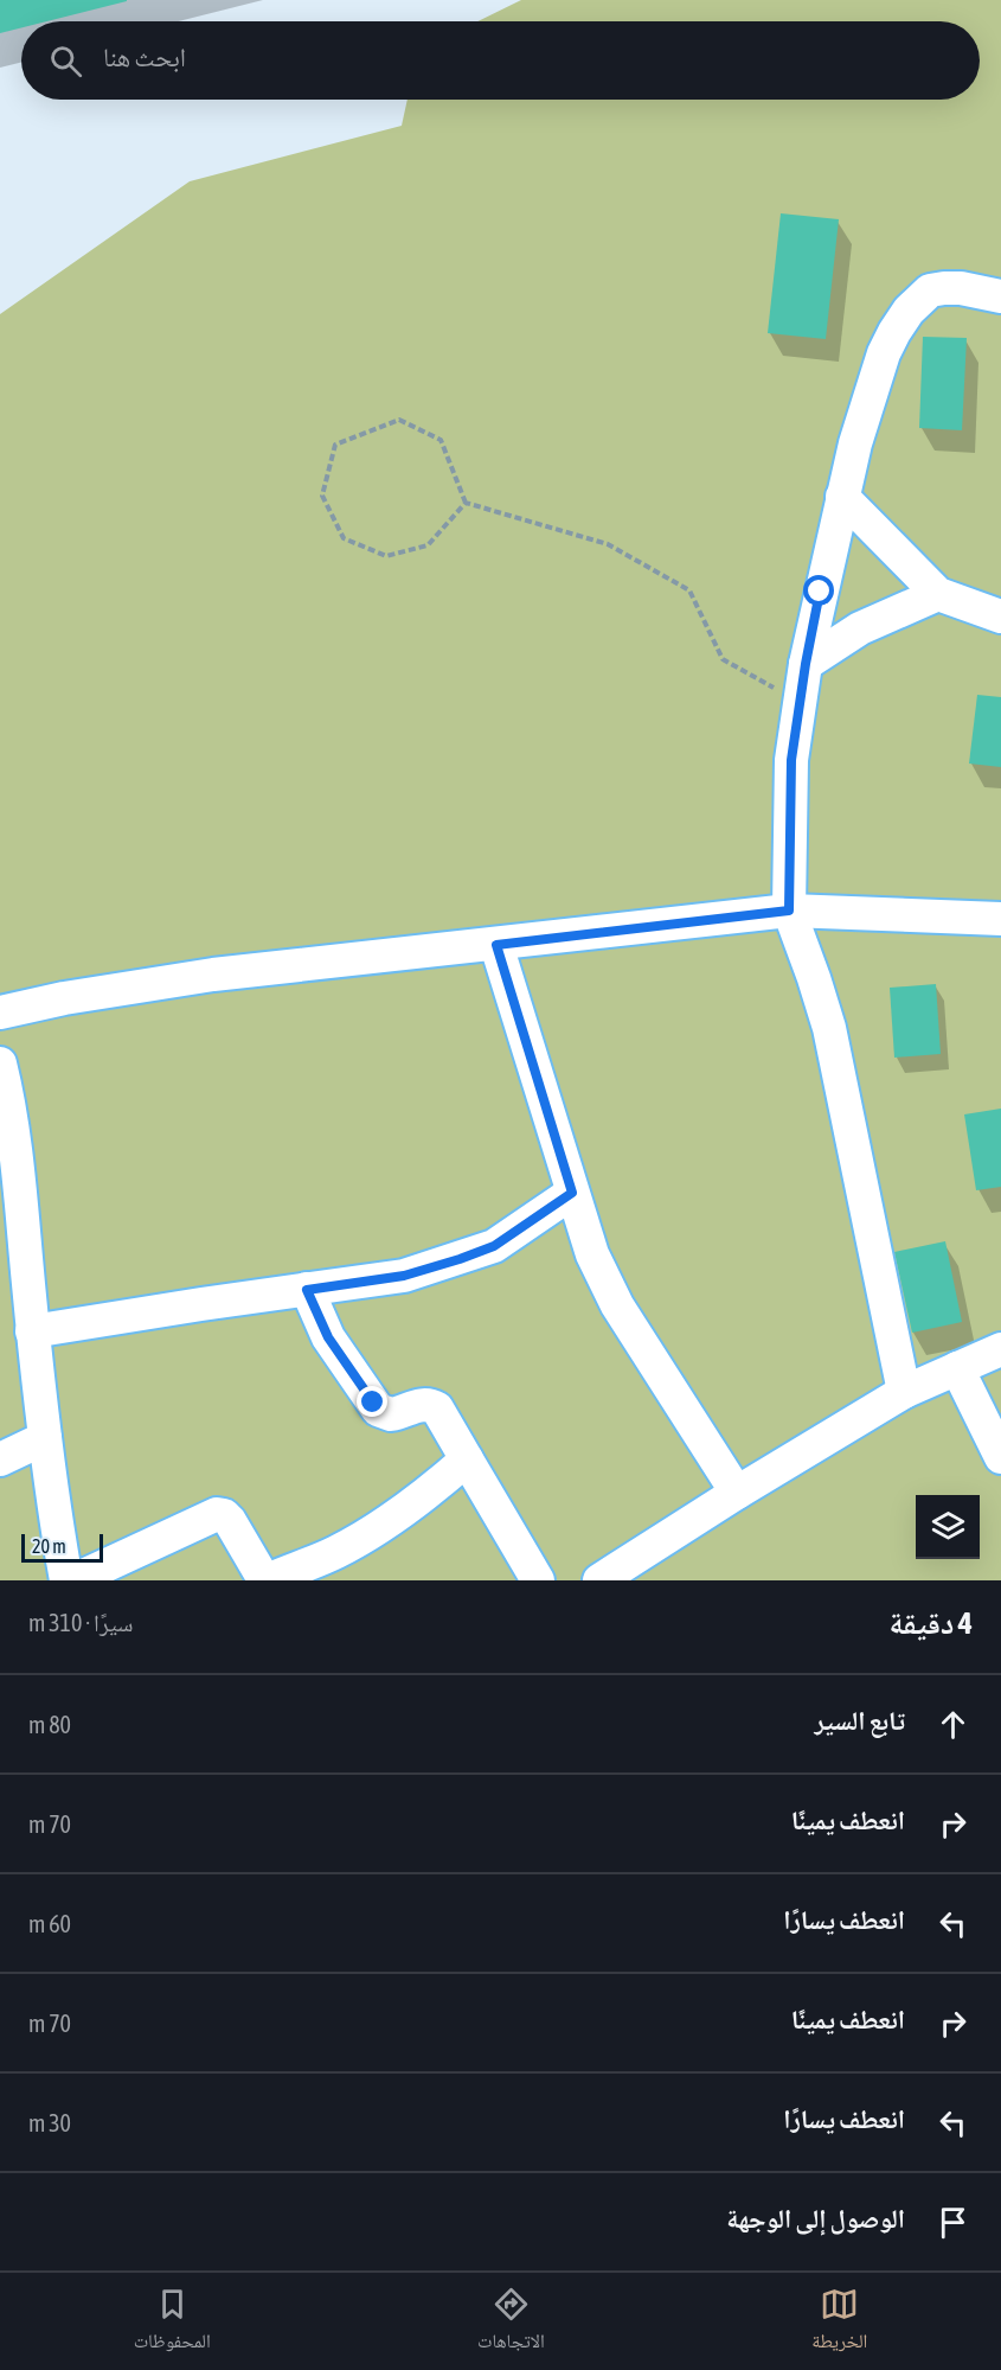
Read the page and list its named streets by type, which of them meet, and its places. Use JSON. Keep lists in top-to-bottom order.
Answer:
{
  "scale_bar": "20 m",
  "page": {
    "search": "ابحث هنا",
    "scale": "20 m",
    "heading": ["4 دقيقة", "سيرًا · 310 m"],
    "list": [
      ["تابع السير", "80 m"],
      ["انعطف يمينًا", "70 m"],
      ["انعطف يسارًا", "60 m"],
      ["انعطف يمينًا", "70 m"],
      ["انعطف يسارًا", "30 m"],
      "الوصول إلى الوجهة"
    ],
    "nav": ["الخريطة", "الاتجاهات", "المحفوظات"]
  }
}
